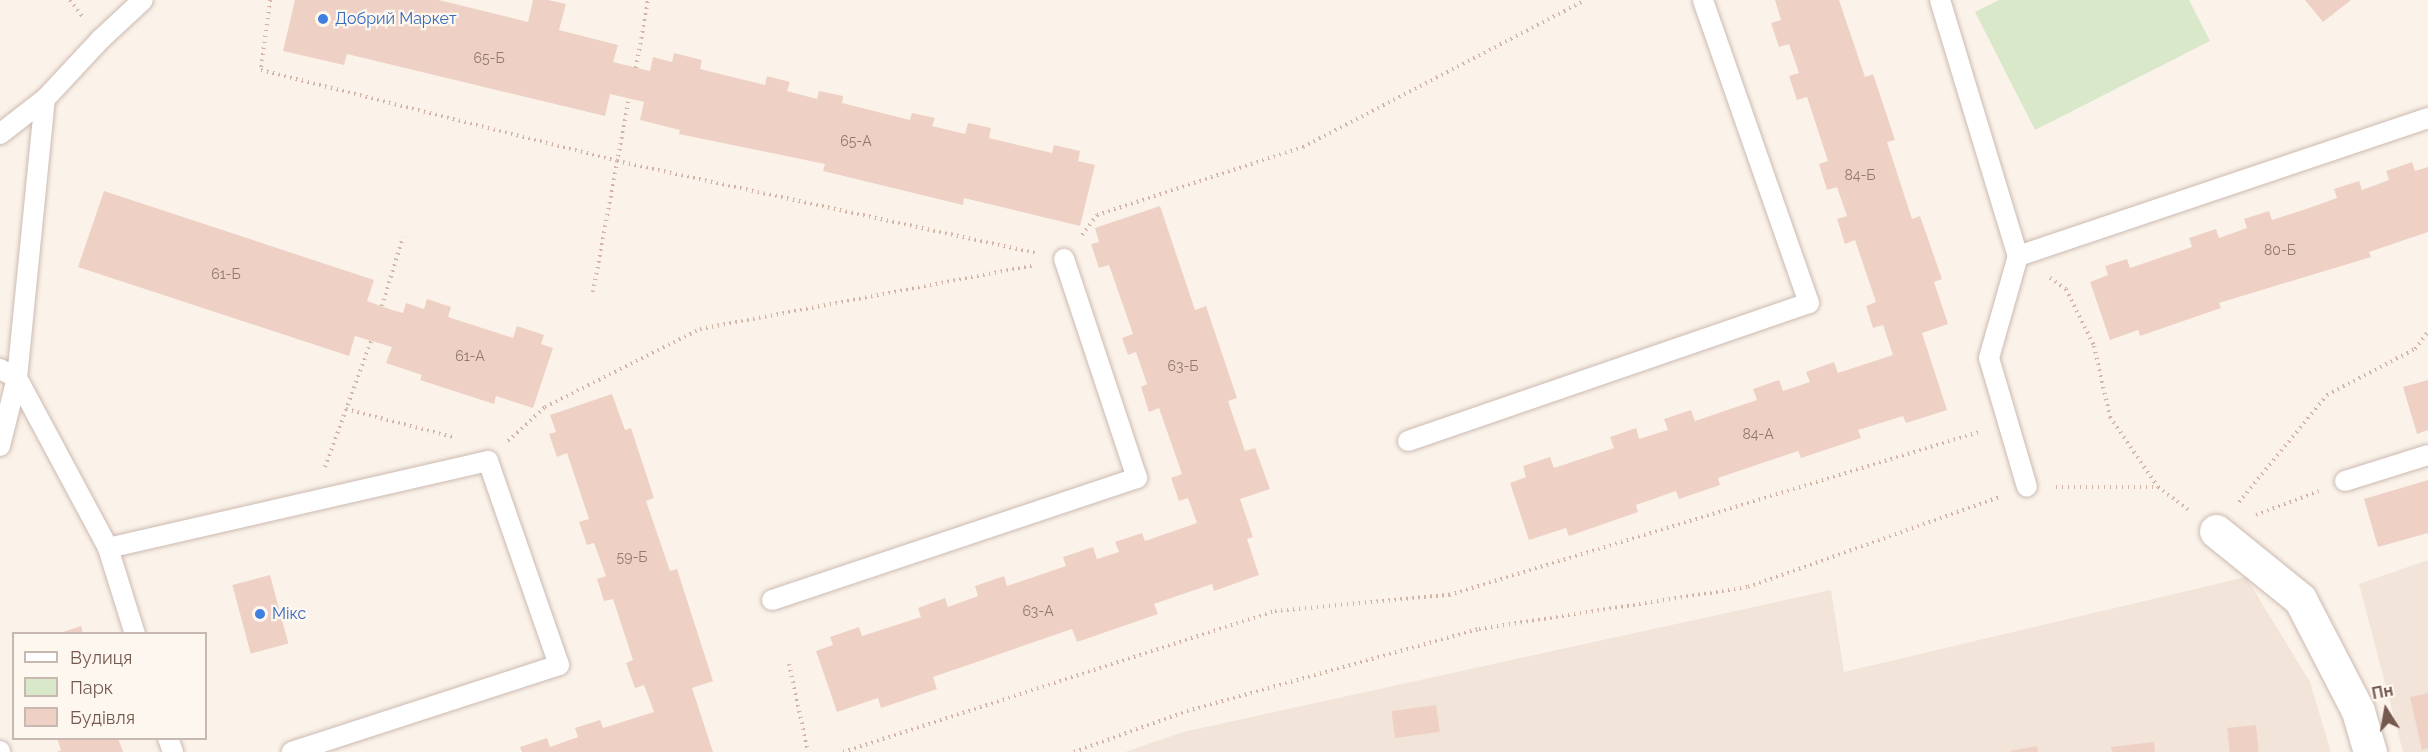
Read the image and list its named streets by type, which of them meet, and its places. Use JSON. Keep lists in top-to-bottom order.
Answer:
{
  "places": ["Добрий Маркет", "Мікс"],
  "house_numbers": [
    "65-Б",
    "65-А",
    "84-Б",
    "80-Б",
    "61-Б",
    "61-А",
    "63-Б",
    "84-А",
    "59-Б",
    "63-А"
  ],
  "legend": ["Вулиця", "Парк", "Будівля"],
  "north": "top"
}
